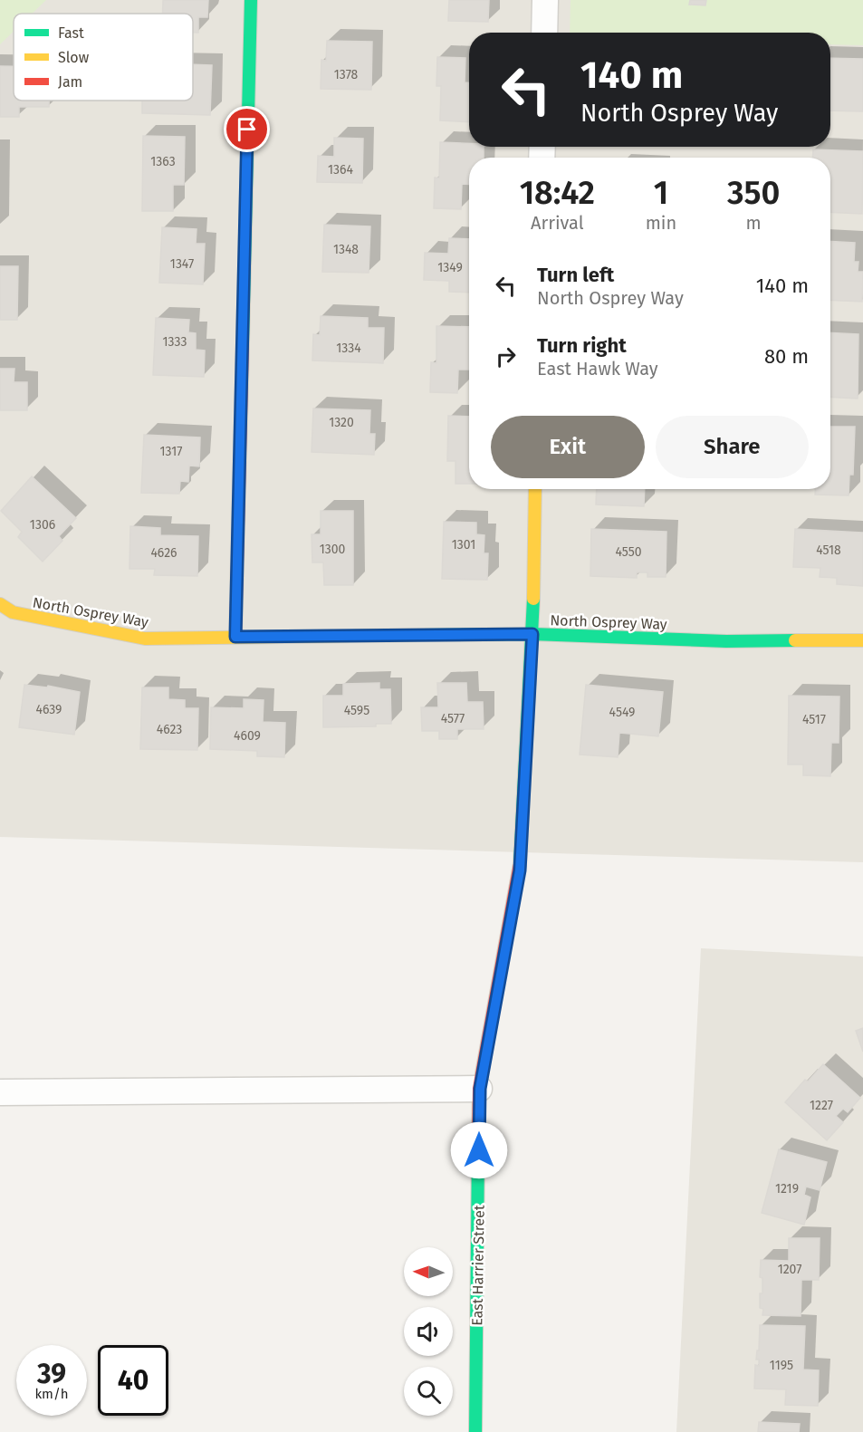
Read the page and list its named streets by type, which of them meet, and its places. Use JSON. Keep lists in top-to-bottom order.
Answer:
{
  "streets": {
    "street": ["North Osprey Way", "East Harrier Street"]
  },
  "crossings": [
    ["North Osprey Way", "East Harrier Street"]
  ],
  "house_numbers": [
    "1378",
    "1363",
    "1364",
    "1348",
    "1347",
    "1349",
    "1333",
    "1334",
    "1320",
    "1317",
    "1306",
    "1301",
    "1300",
    "4518",
    "4550",
    "4626",
    "4639",
    "4595",
    "4549",
    "4577",
    "4517",
    "4623",
    "4609",
    "1227",
    "1219",
    "1207",
    "1195"
  ],
  "legend": ["Fast", "Slow", "Jam"],
  "north": "left",
  "page": {
    "turn": ["140 m", "North Osprey Way"],
    "eta": [
      "18:42",
      "Arrival",
      "1",
      "min",
      "350",
      "m"
    ],
    "list": [
      {
        "name": "Turn left",
        "note": "North Osprey Way",
        "value": "140 m"
      },
      {
        "name": "Turn right",
        "note": "East Hawk Way",
        "value": "80 m"
      }
    ],
    "buttons": ["Exit", "Share"],
    "speed": "39 km/h",
    "limit": "40"
  }
}
